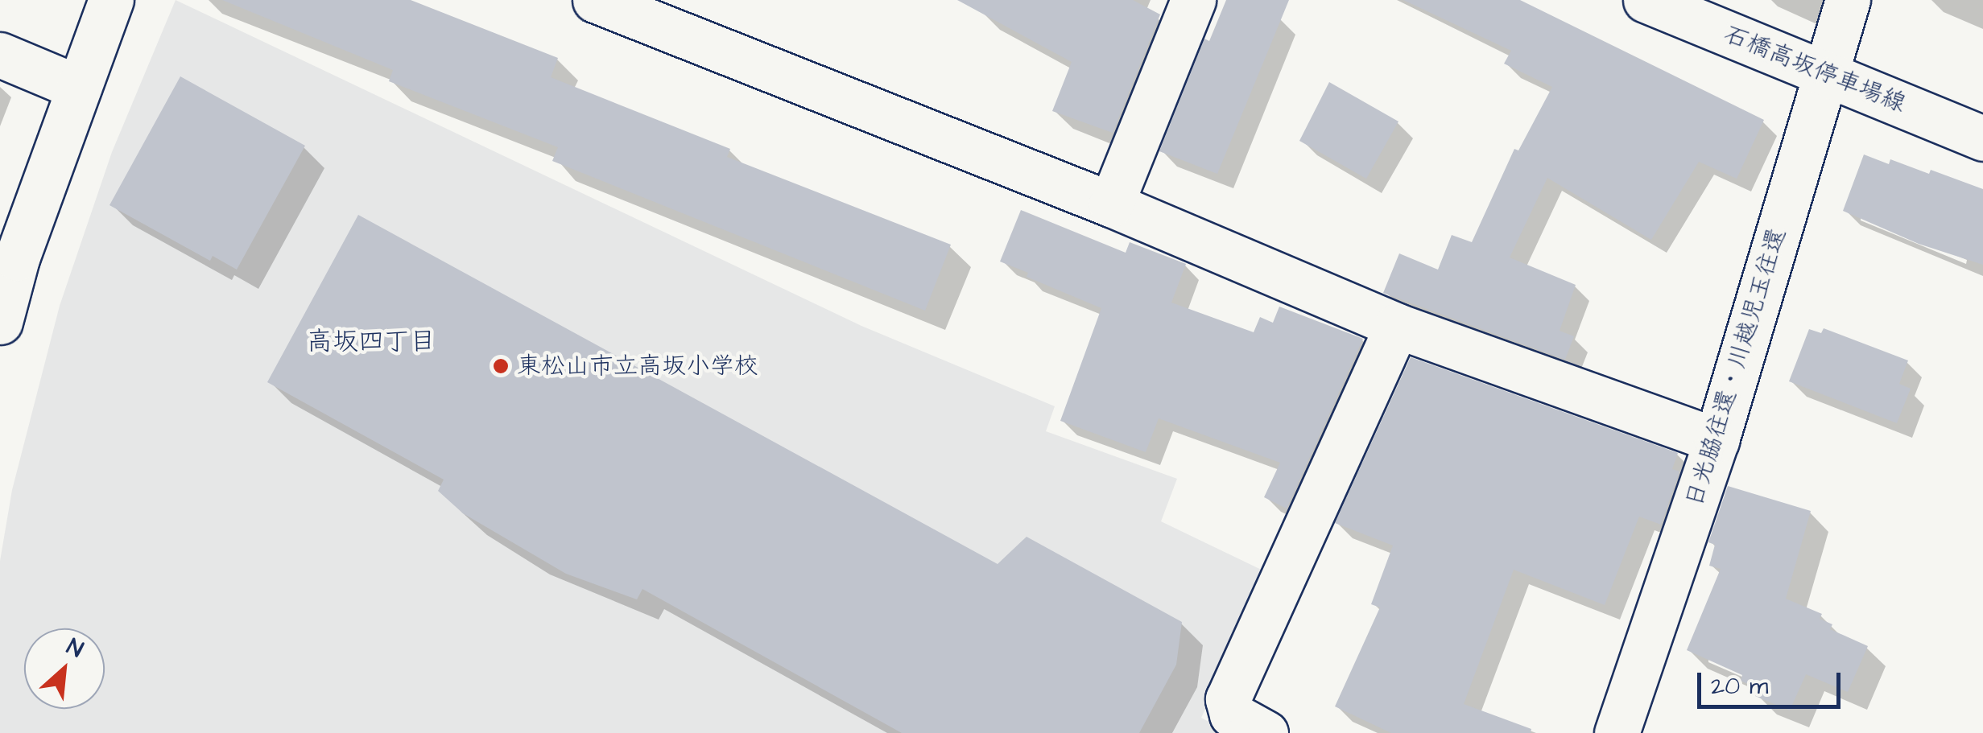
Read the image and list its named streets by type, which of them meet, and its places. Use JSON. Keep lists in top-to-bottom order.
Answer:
{
  "streets": {
    "street": ["石橋高坂停車場線", "日光脇往還・川越児玉往還"]
  },
  "crossings": [
    ["石橋高坂停車場線", "日光脇往還・川越児玉往還"]
  ],
  "districts": ["高坂四丁目"],
  "places": ["東松山市立高坂小学校"],
  "scale_bar": "20 m",
  "north": "top right"
}
